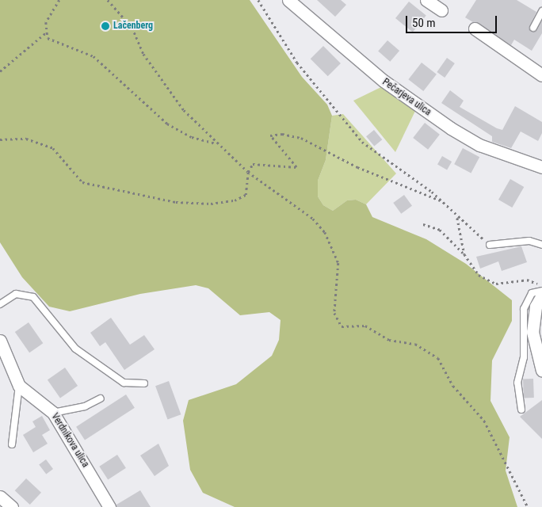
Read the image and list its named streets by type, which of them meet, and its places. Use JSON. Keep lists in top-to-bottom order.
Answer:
{
  "streets": {
    "street": ["Pečarjeva ulica", "Verdnikova ulica"]
  },
  "places": ["Lačenberg"],
  "scale_bar": "50 m"
}
